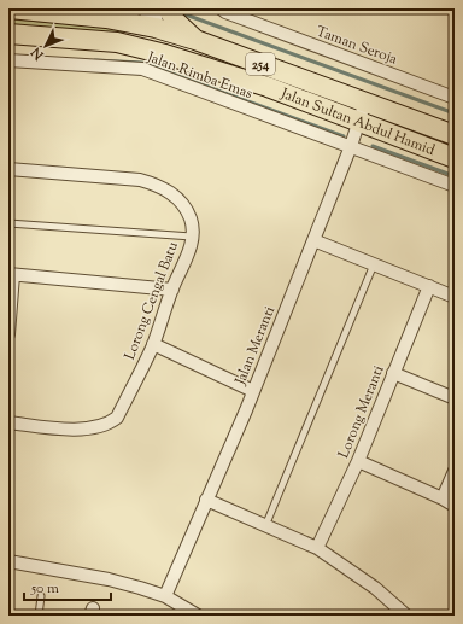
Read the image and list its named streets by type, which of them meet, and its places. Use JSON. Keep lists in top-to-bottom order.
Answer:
{
  "streets": {
    "main road": ["254", "Jalan Sultan Abdul Hamid"],
    "street": [
      "Taman Seroja",
      "Jalan Rimba Emas",
      "Lorong Cengal Batu",
      "Jalan Meranti",
      "Lorong Meranti"
    ]
  },
  "crossings": [
    ["Jalan Rimba Emas", "Jalan Meranti"],
    ["Jalan Sultan Abdul Hamid", "Jalan Meranti"]
  ],
  "scale_bar": "50 m",
  "north": "bottom left"
}
